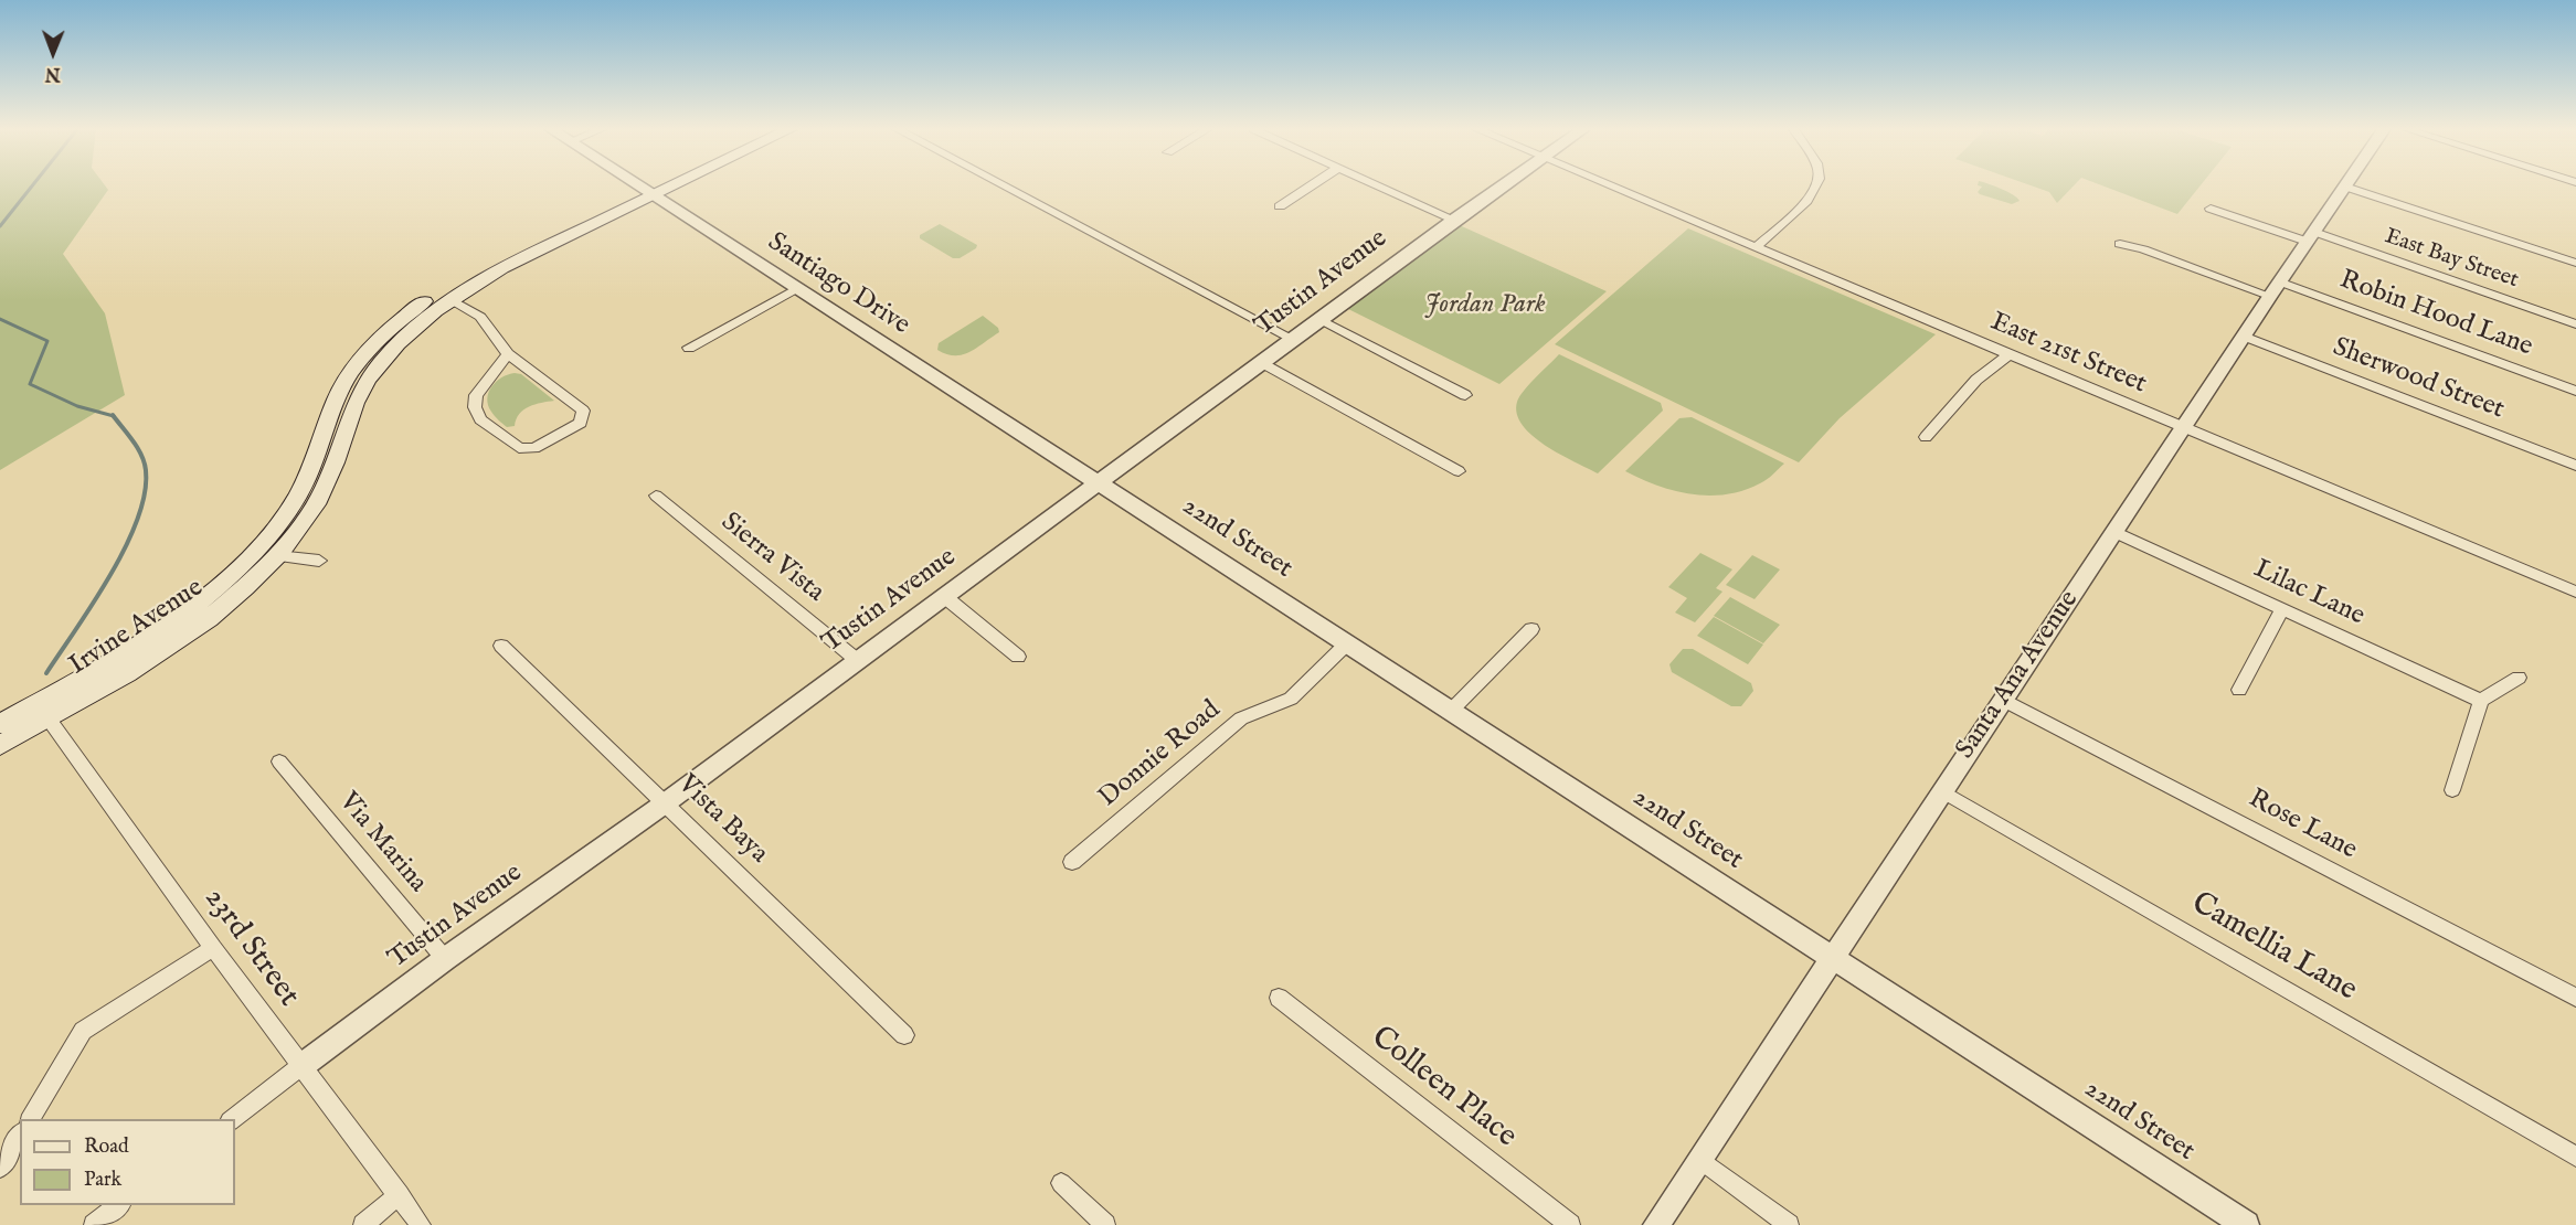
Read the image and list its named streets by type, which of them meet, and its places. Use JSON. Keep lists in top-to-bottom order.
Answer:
{
  "streets": {
    "main road": ["Irvine Avenue"],
    "street": [
      "East Bay Street",
      "Tustin Avenue",
      "Santiago Drive",
      "Robin Hood Lane",
      "East 21st Street",
      "Sherwood Street",
      "22nd Street",
      "Sierra Vista",
      "Lilac Lane",
      "Santa Ana Avenue",
      "Donnie Road",
      "Vista Baya",
      "Rose Lane",
      "Via Marina",
      "23rd Street",
      "Camellia Lane",
      "Colleen Place"
    ]
  },
  "crossings": [
    ["East Bay Street", "Santa Ana Avenue"],
    ["Tustin Avenue", "Santiago Drive"],
    ["Tustin Avenue", "22nd Street"],
    ["Tustin Avenue", "Sierra Vista"],
    ["Tustin Avenue", "Vista Baya"],
    ["Tustin Avenue", "Via Marina"],
    ["Tustin Avenue", "23rd Street"],
    ["Santiago Drive", "22nd Street"],
    ["Santiago Drive", "Irvine Avenue"],
    ["Robin Hood Lane", "Santa Ana Avenue"],
    ["East 21st Street", "Santa Ana Avenue"],
    ["Sherwood Street", "Santa Ana Avenue"],
    ["22nd Street", "Santa Ana Avenue"],
    ["22nd Street", "Donnie Road"],
    ["Lilac Lane", "Santa Ana Avenue"],
    ["Irvine Avenue", "23rd Street"],
    ["Santa Ana Avenue", "Rose Lane"],
    ["Santa Ana Avenue", "Camellia Lane"]
  ],
  "parks": ["Jordan Park"],
  "legend": ["Road", "Park"],
  "north": "bottom"
}
